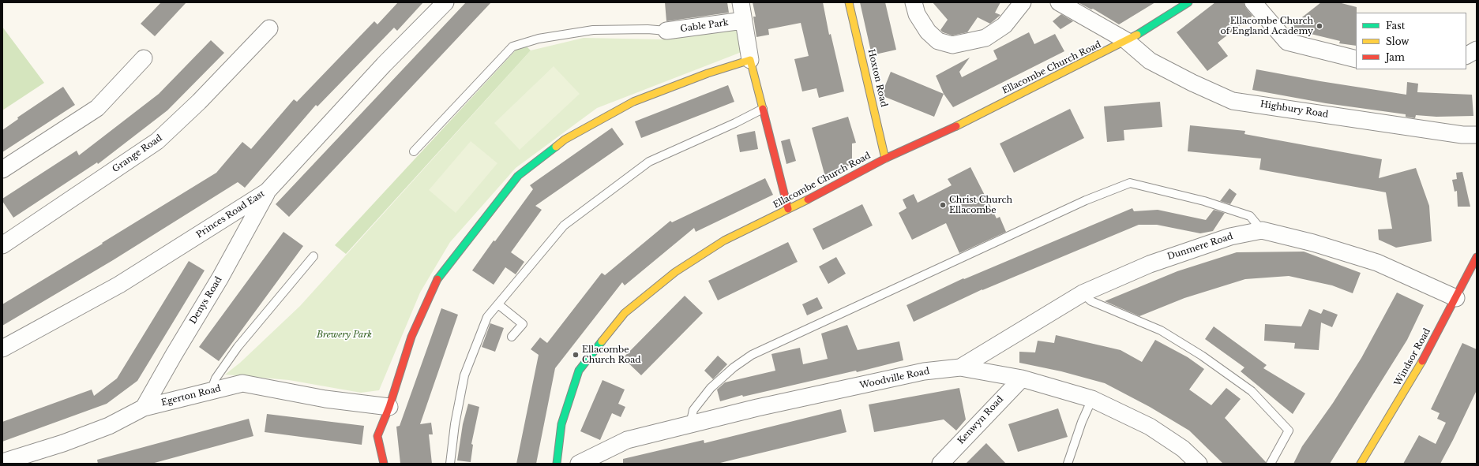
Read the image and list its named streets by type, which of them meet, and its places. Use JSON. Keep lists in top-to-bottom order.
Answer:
{
  "streets": {
    "street": [
      "Gable Park",
      "Ellacombe Church Road",
      "Hoxton Road",
      "Highbury Road",
      "Grange Road",
      "Princes Road East",
      "Dunmere Road",
      "Denys Road",
      "Windsor Road",
      "Woodville Road",
      "Egerton Road",
      "Kenwyn Road"
    ]
  },
  "crossings": [
    ["Ellacombe Church Road", "Hoxton Road"],
    ["Ellacombe Church Road", "Highbury Road"],
    ["Princes Road East", "Denys Road"],
    ["Dunmere Road", "Windsor Road"],
    ["Dunmere Road", "Woodville Road"],
    ["Denys Road", "Egerton Road"],
    ["Woodville Road", "Kenwyn Road"]
  ],
  "parks": ["Brewery Park"],
  "places": ["Ellacombe Church of England Academy", "Christ Church Ellacombe", "Ellacombe Church Road"],
  "legend": ["Fast", "Slow", "Jam"]
}
